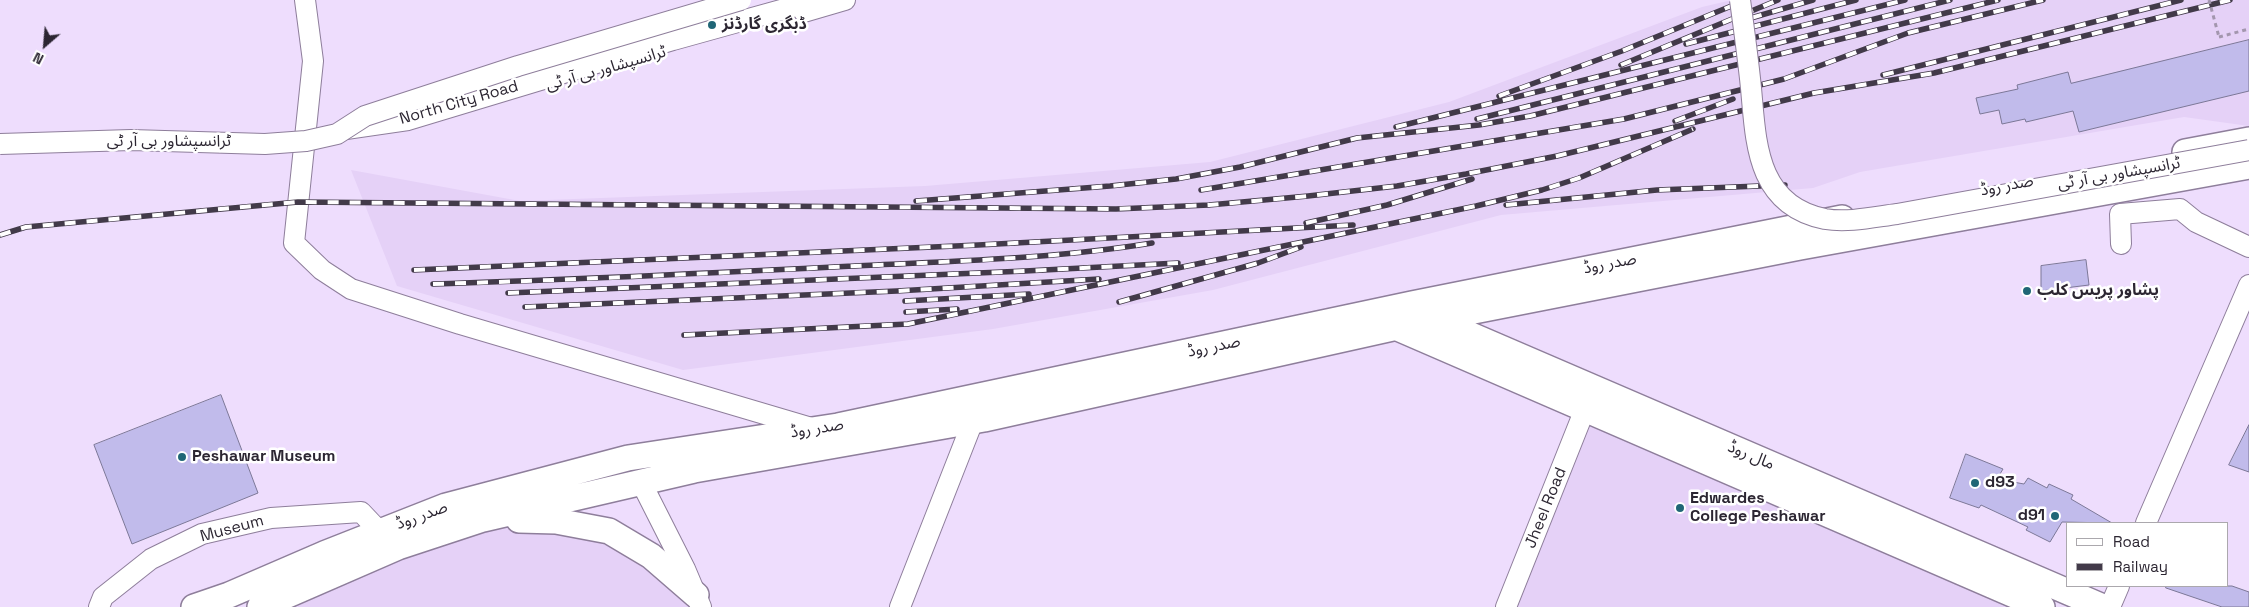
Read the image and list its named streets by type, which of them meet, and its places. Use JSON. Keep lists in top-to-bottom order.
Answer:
{
  "streets": {
    "main road": ["صدر روڈ", "مال روڈ"],
    "street": [
      "ٹرانسپشاور بی آر ٹی",
      "North City Road",
      "Jheel Road",
      "Museum"
    ]
  },
  "crossings": [
    ["ٹرانسپشاور بی آر ٹی", "North City Road"],
    ["صدر روڈ", "مال روڈ"],
    ["صدر روڈ", "Museum"],
    ["مال روڈ", "Jheel Road"]
  ],
  "places": [
    "ڈبگری گارڈنز",
    "پشاور پریس کلب",
    "Peshawar Museum",
    "d93",
    "Edwardes College Peshawar",
    "d91"
  ],
  "legend": ["Road", "Railway"],
  "north": "bottom left"
}
